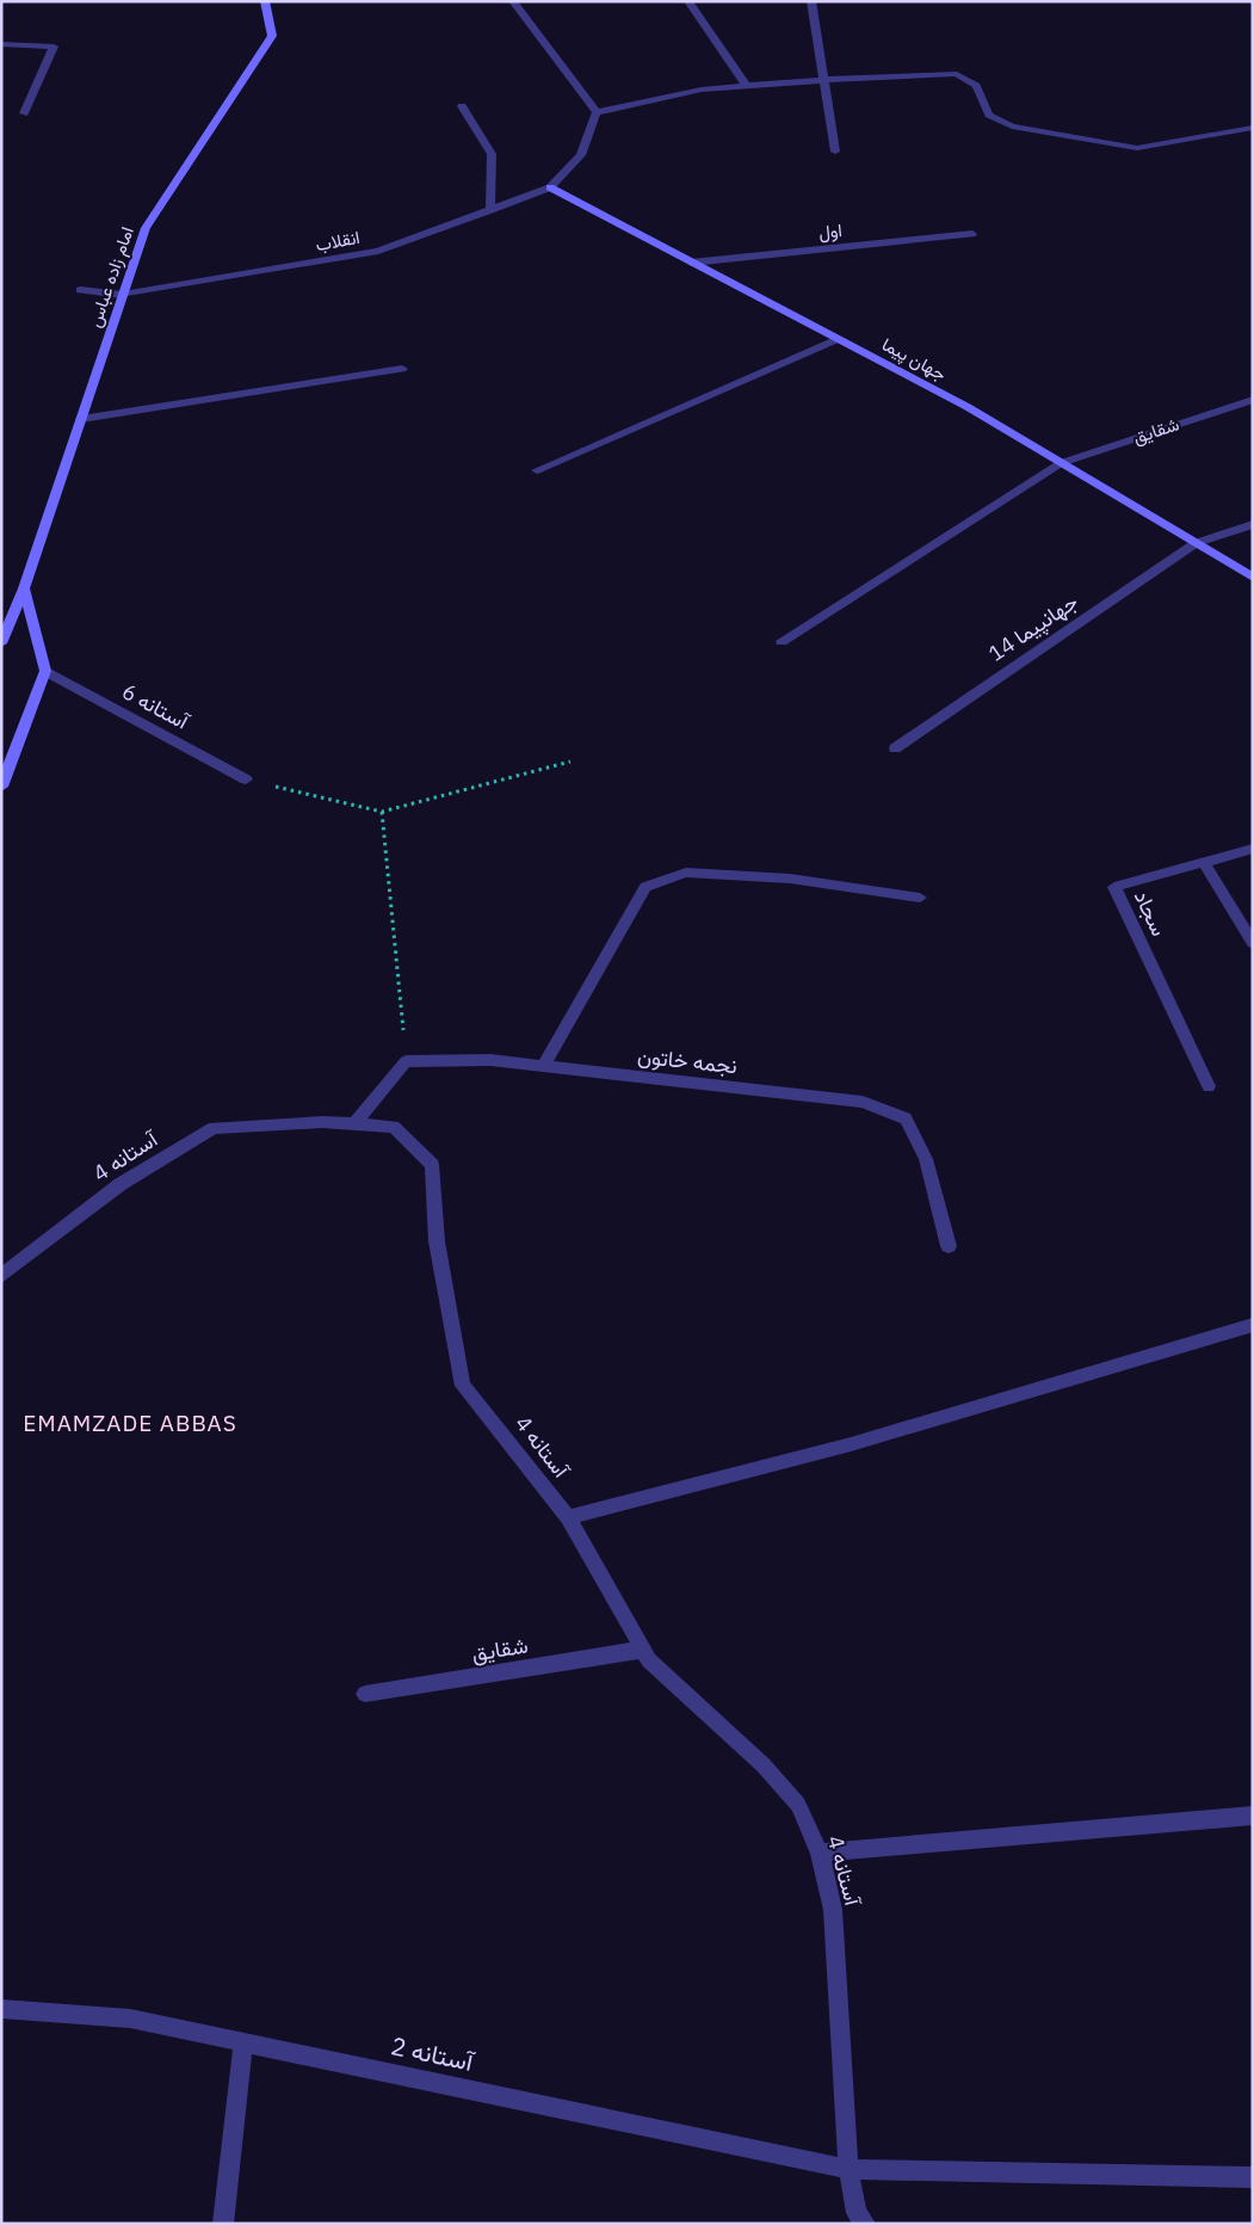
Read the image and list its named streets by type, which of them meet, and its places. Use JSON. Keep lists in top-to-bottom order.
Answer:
{
  "streets": {
    "street": [
      "اول",
      "انقلاب",
      "امام زاده عباس",
      "جهان پیما",
      "شقایق",
      "جهانپیما 14",
      "آستانه 6",
      "سجاد",
      "نجمه خاتون",
      "آستانه 4",
      "آستانه 2"
    ]
  },
  "crossings": [
    ["اول", "جهان پیما"],
    ["انقلاب", "امام زاده عباس"],
    ["انقلاب", "جهان پیما"],
    ["جهان پیما", "شقایق"],
    ["جهان پیما", "جهانپیما 14"],
    ["شقایق", "آستانه 4"],
    ["آستانه 4", "آستانه 2"]
  ],
  "districts": ["EMAMZADE ABBAS"]
}
